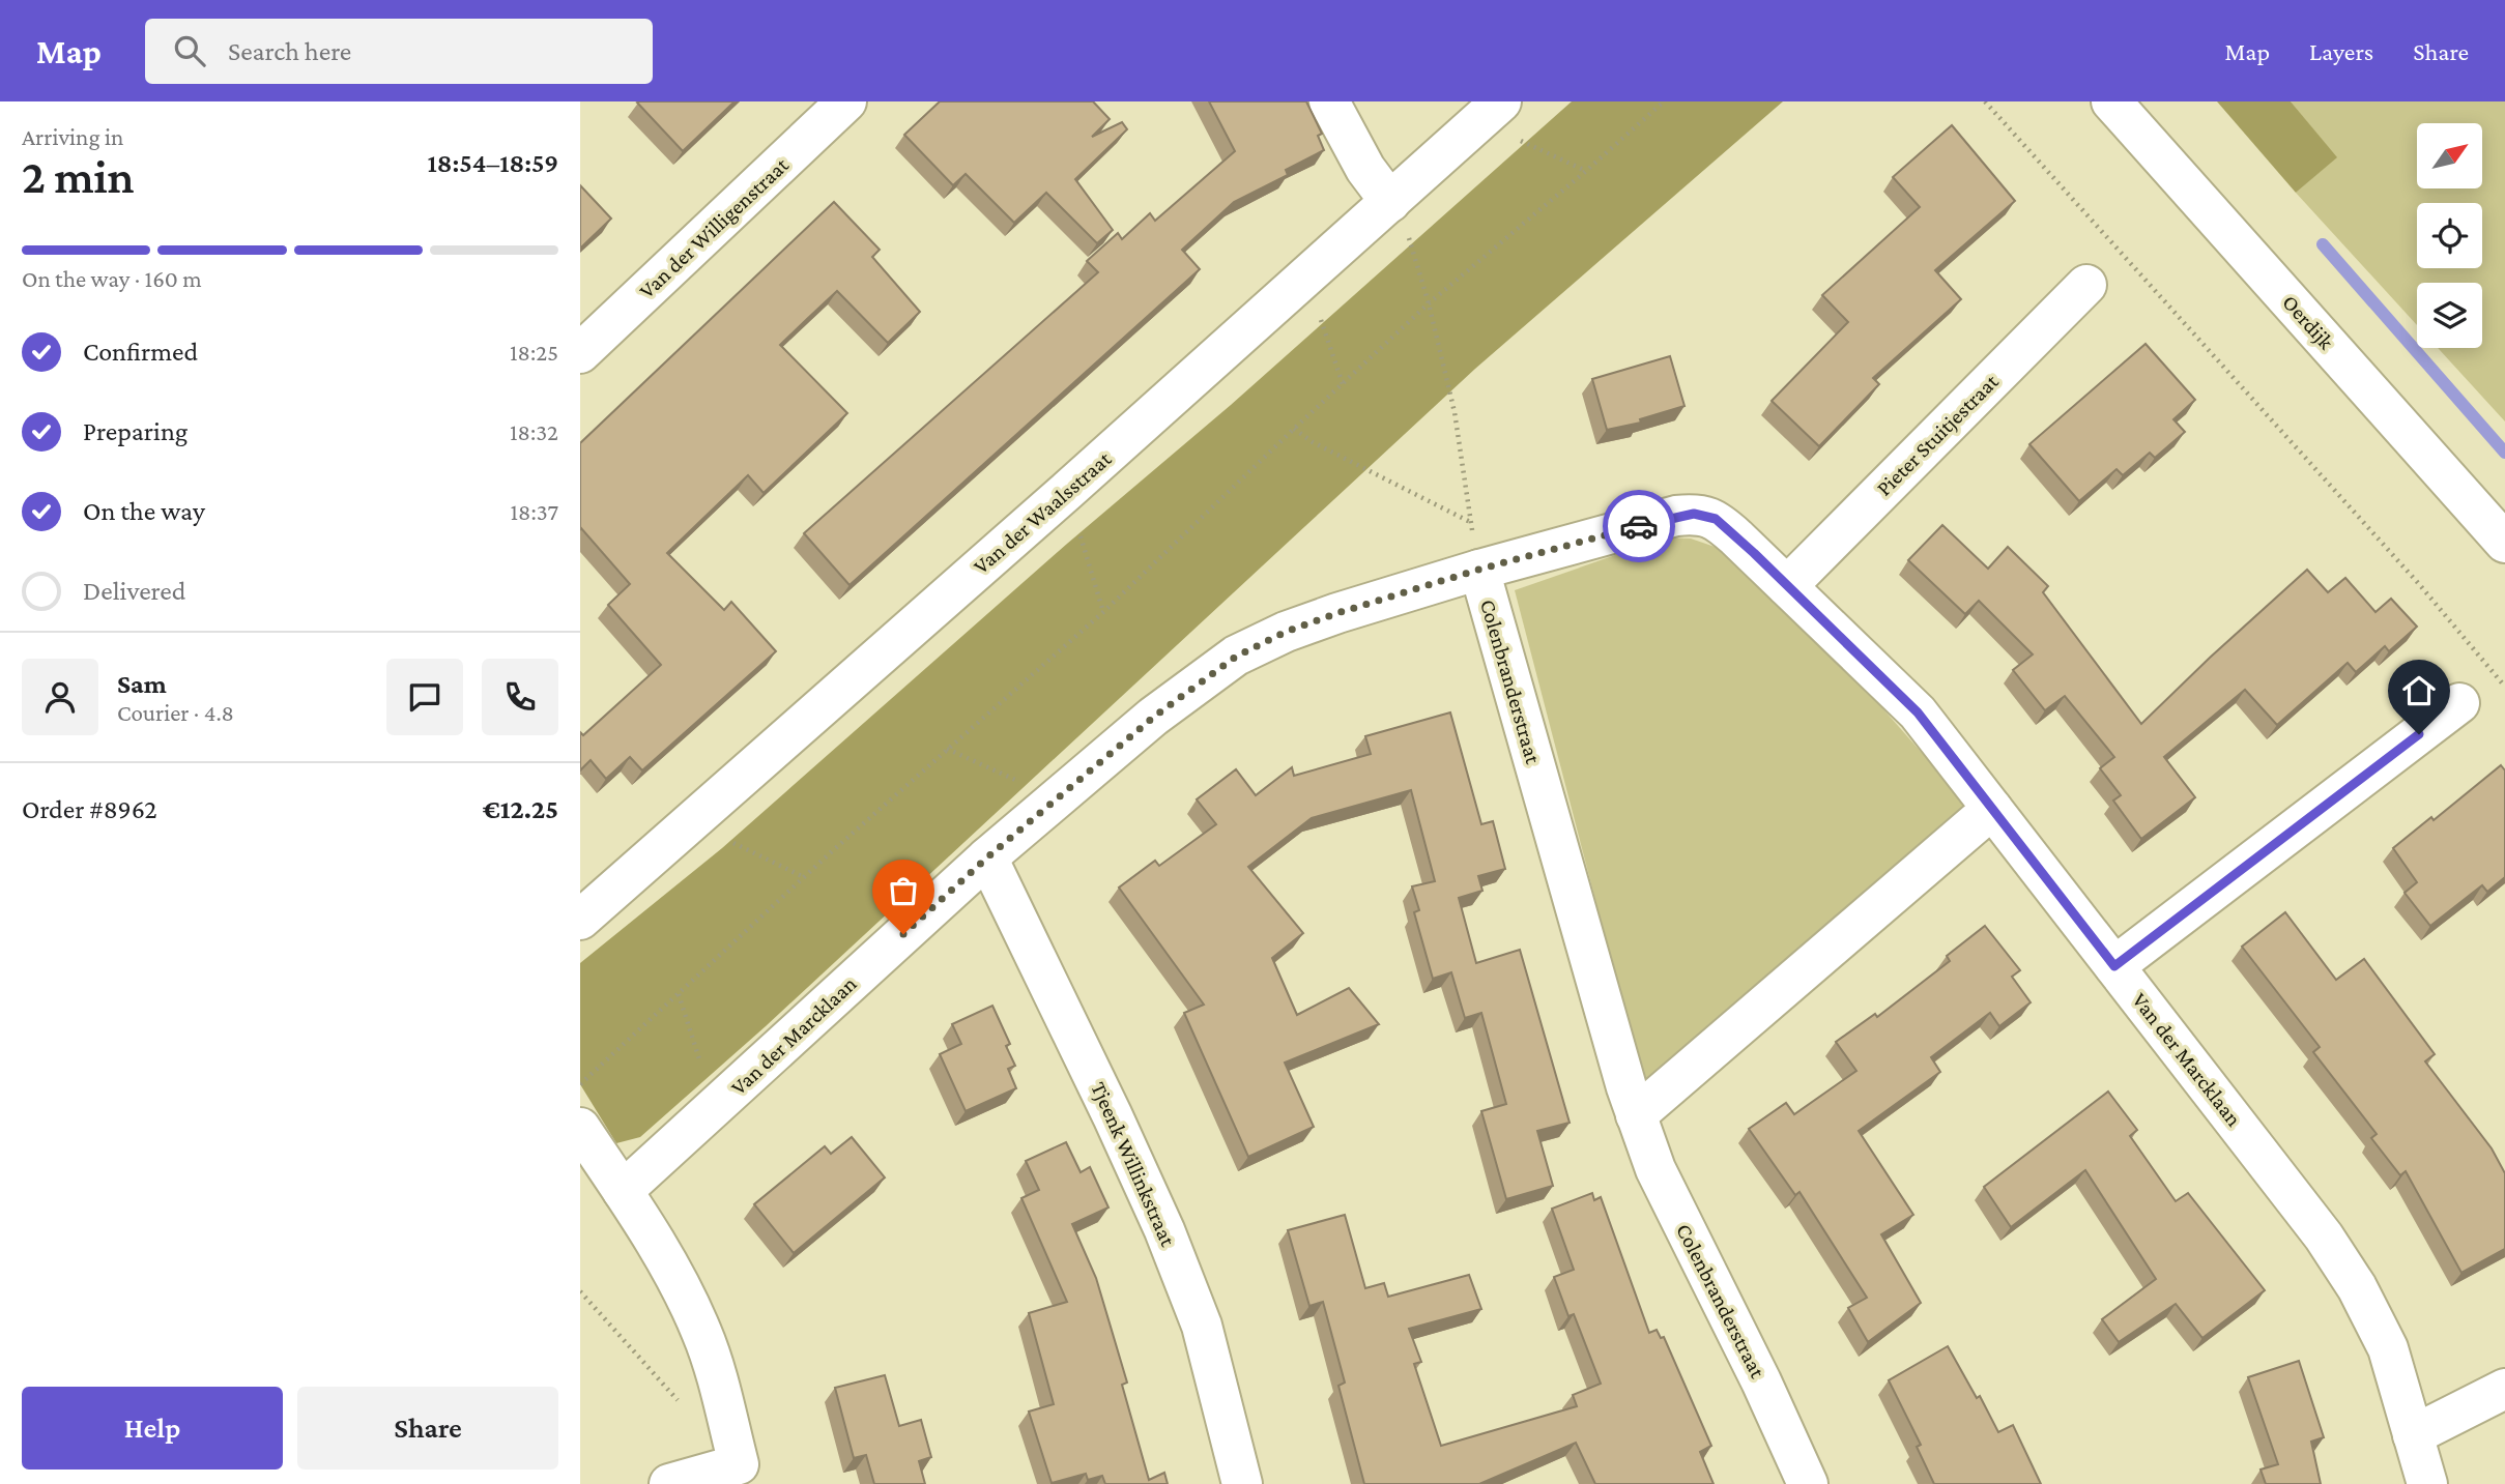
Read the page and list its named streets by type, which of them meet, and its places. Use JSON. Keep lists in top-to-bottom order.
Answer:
{
  "streets": {
    "street": [
      "Van der Willigenstraat",
      "Oerdijk",
      "Pieter Stuitjestraat",
      "Van der Waalsstraat",
      "Colenbranderstraat",
      "Van der Marcklaan",
      "Tjeenk Willinkstraat"
    ]
  },
  "crossings": [
    ["Pieter Stuitjestraat", "Van der Marcklaan"],
    ["Van der Waalsstraat", "Colenbranderstraat"],
    ["Colenbranderstraat", "Van der Marcklaan"],
    ["Van der Marcklaan", "Tjeenk Willinkstraat"]
  ],
  "north": "top right",
  "page": {
    "header": "Map",
    "search": "Search here",
    "nav": ["Map", "Layers", "Share"],
    "heading": ["2 min", "Arriving in", "18:54–18:59"],
    "panel": [
      "Sam",
      "Courier · 4.8",
      "Order #8962",
      "€12.25"
    ],
    "bar": "On the way · 160 m",
    "list": [
      ["Confirmed", "18:25"],
      ["Preparing", "18:32"],
      ["On the way", "18:37"],
      "Delivered"
    ],
    "buttons": ["Help", "Share"]
  }
}
